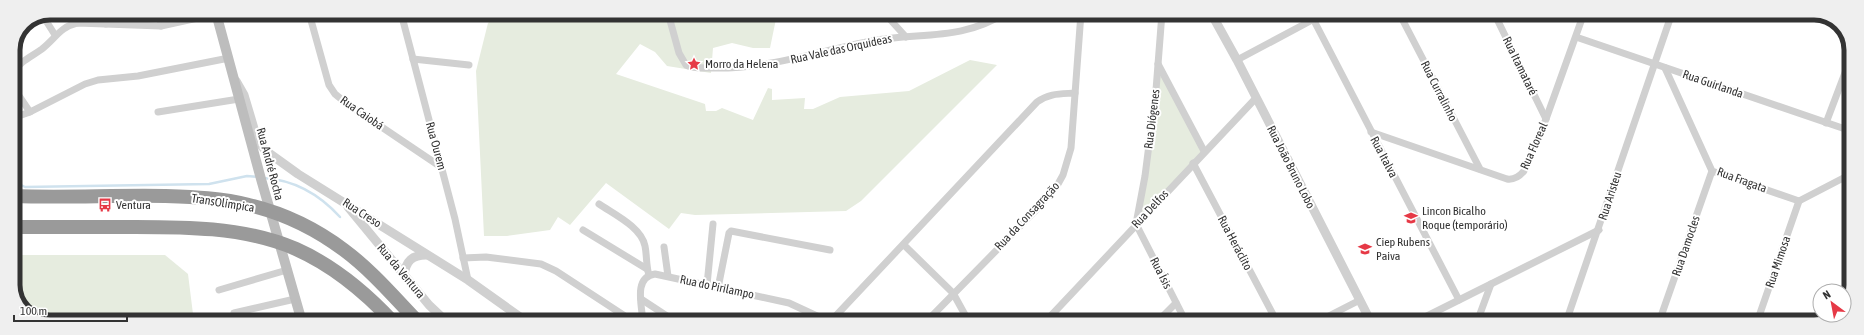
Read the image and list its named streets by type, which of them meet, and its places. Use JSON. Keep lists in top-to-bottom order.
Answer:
{
  "streets": {
    "highway": ["TransOlímpica"],
    "main road": ["Rua André Rocha"],
    "street": [
      "Rua Vale das Orquideas",
      "Rua Itamataré",
      "Rua Guirlanda",
      "Rua Curralinho",
      "Rua Caiobá",
      "Rua Diógenes",
      "Rua Ourem",
      "Rua Floreal",
      "Rua Italva",
      "Rua João Bruno Lobo",
      "Rua Fragata",
      "Rua Aristeu",
      "Rua Delfos",
      "Rua Creso",
      "Rua da Consagração",
      "Rua Heráclito",
      "Rua Damocles",
      "Rua Mimosa",
      "Rua da Ventura",
      "Rua Ísis",
      "Rua do Pirilampo"
    ]
  },
  "crossings": [
    ["Rua Itamataré", "Rua Floreal"],
    ["Rua Guirlanda", "Rua Floreal"],
    ["Rua Guirlanda", "Rua Fragata"],
    ["Rua Guirlanda", "Rua Aristeu"],
    ["Rua Curralinho", "Rua Floreal"],
    ["Rua Caiobá", "Rua Ourem"],
    ["Rua Diógenes", "Rua Delfos"],
    ["Rua Diógenes", "Rua Ísis"],
    ["Rua Ourem", "Rua Creso"],
    ["Rua Floreal", "Rua Italva"],
    ["Rua Italva", "Rua Aristeu"],
    ["Rua André Rocha", "Rua Creso"],
    ["Rua João Bruno Lobo", "Rua Delfos"],
    ["Rua Fragata", "Rua Damocles"],
    ["Rua Fragata", "Rua Mimosa"],
    ["Rua Delfos", "Rua Heráclito"],
    ["Rua Delfos", "Rua Ísis"],
    ["Rua Creso", "Rua da Ventura"]
  ],
  "places": {
    "place": ["Morro da Helena"],
    "bus stop": ["Ventura"],
    "school or university": ["Lincon Bicalho Roque (temporário)", "Ciep Rubens Paiva"]
  },
  "scale_bar": "100 m",
  "north": "top left"
}
